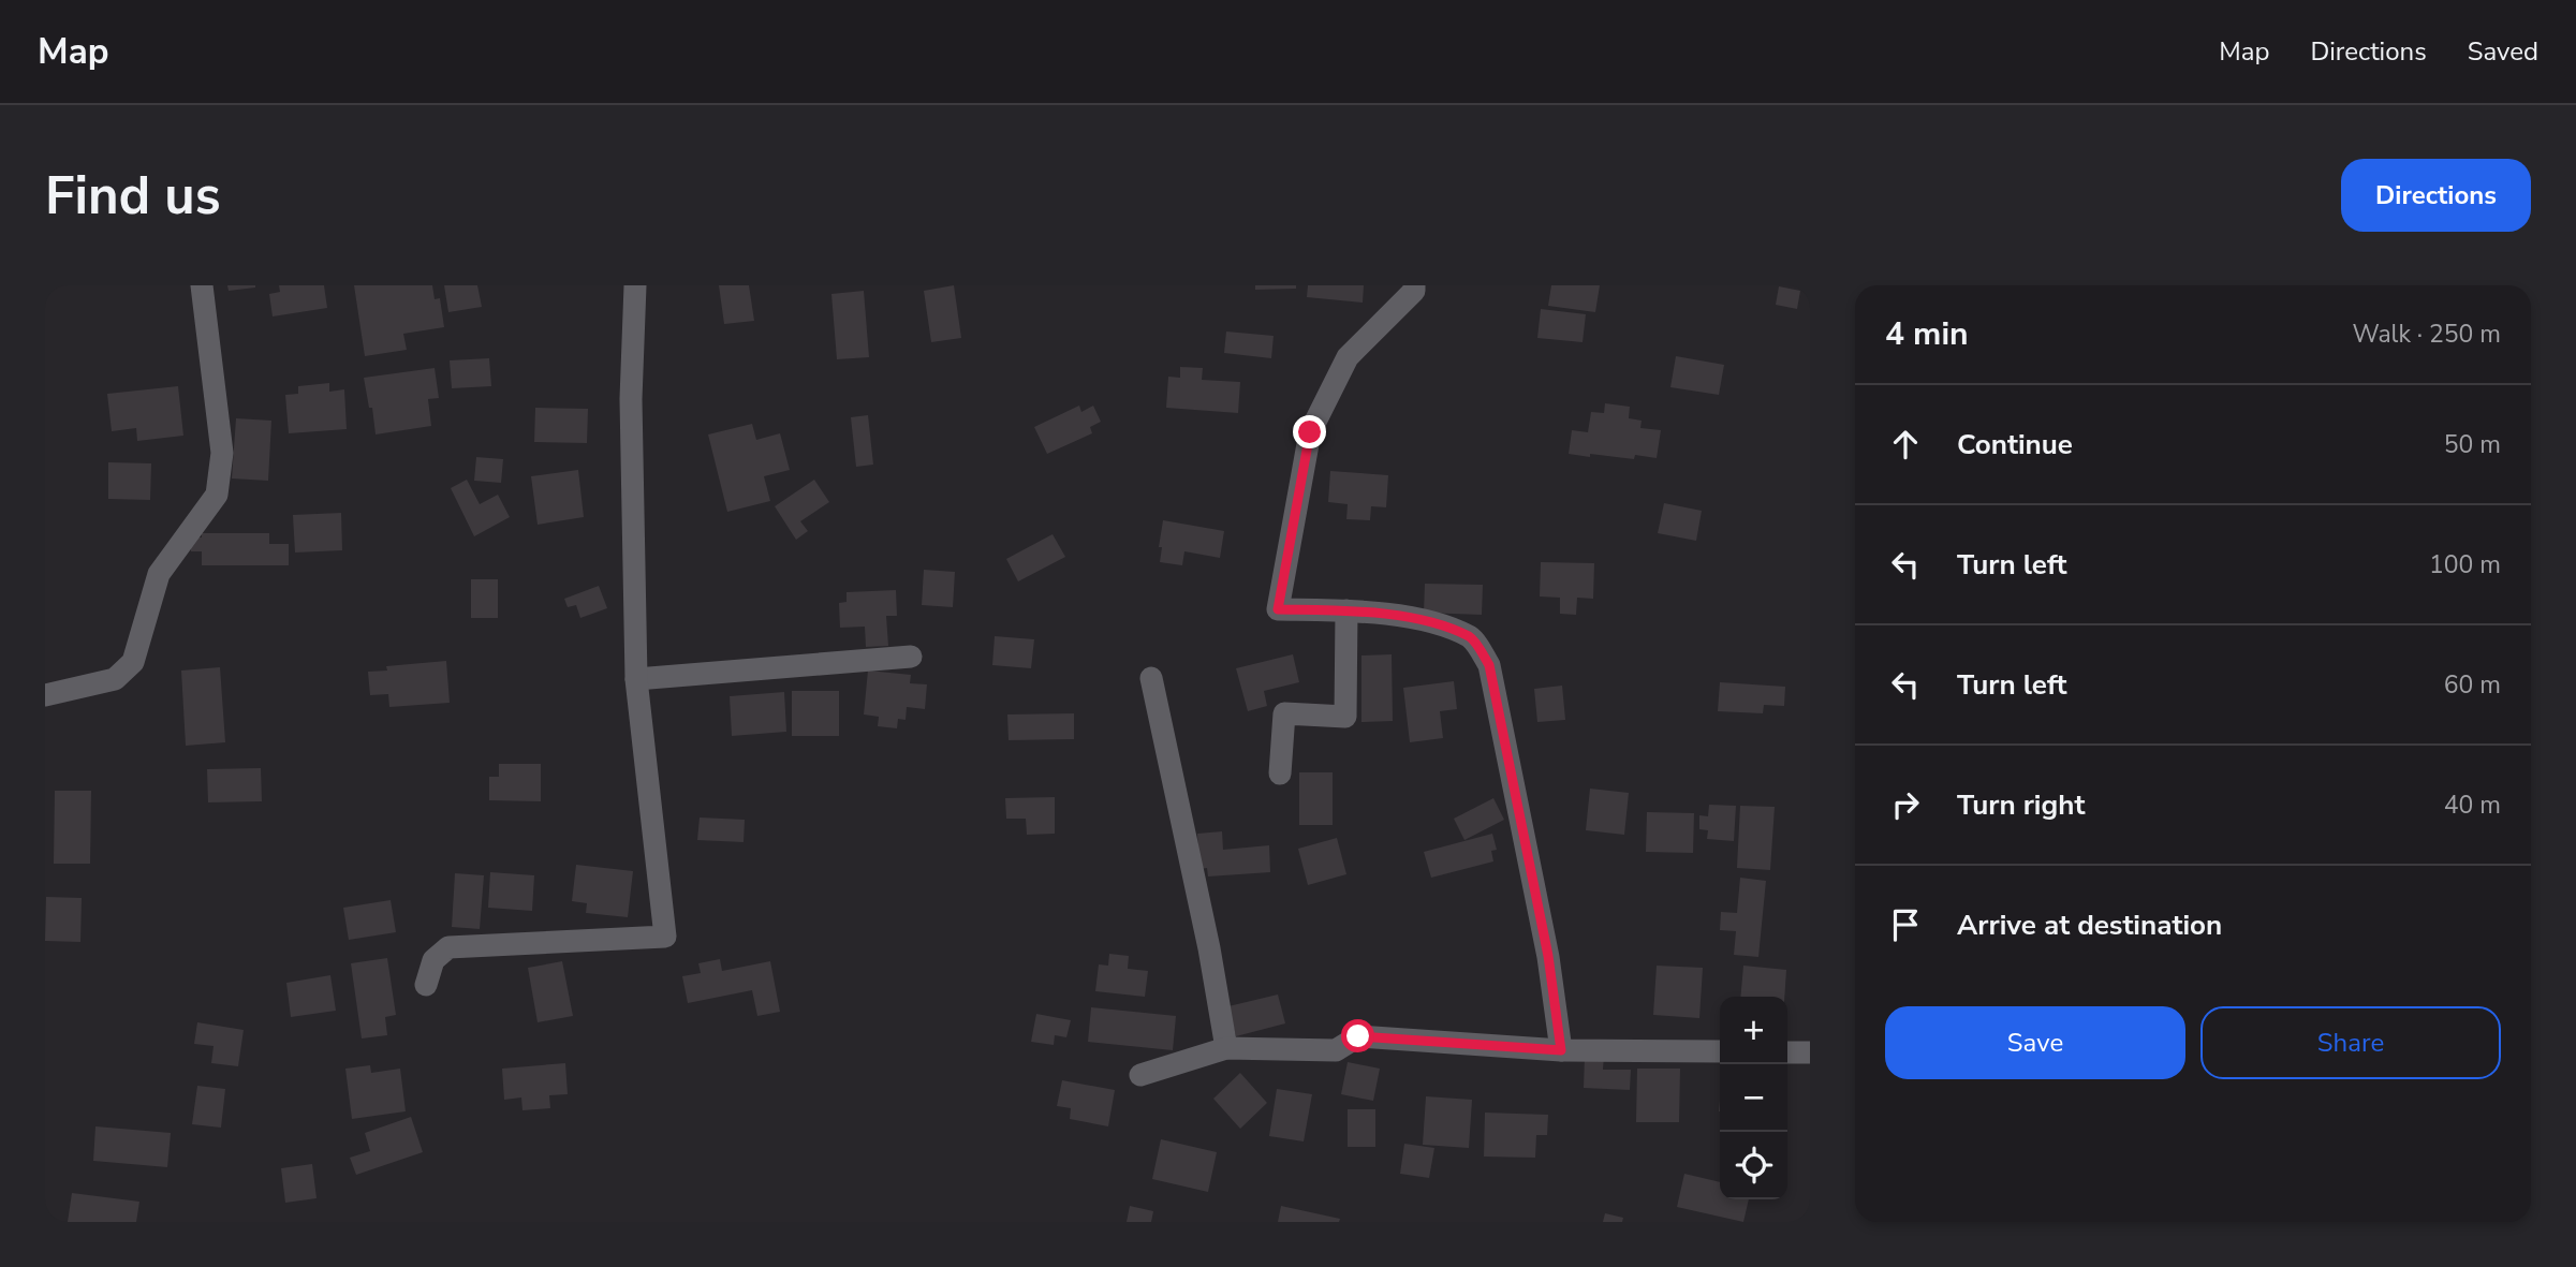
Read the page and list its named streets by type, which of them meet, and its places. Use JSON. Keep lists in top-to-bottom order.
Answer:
{
  "page": {
    "header": "Map",
    "nav": ["Map", "Directions", "Saved"],
    "buttons": [
      "Directions",
      ["Save", "Share"]
    ],
    "title": "Find us",
    "heading": ["4 min", "Walk · 250 m"],
    "list": [
      ["Continue", "50 m"],
      ["Turn left", "100 m"],
      ["Turn left", "60 m"],
      ["Turn right", "40 m"],
      "Arrive at destination"
    ],
    "map_buttons": ["+", "−"]
  }
}
